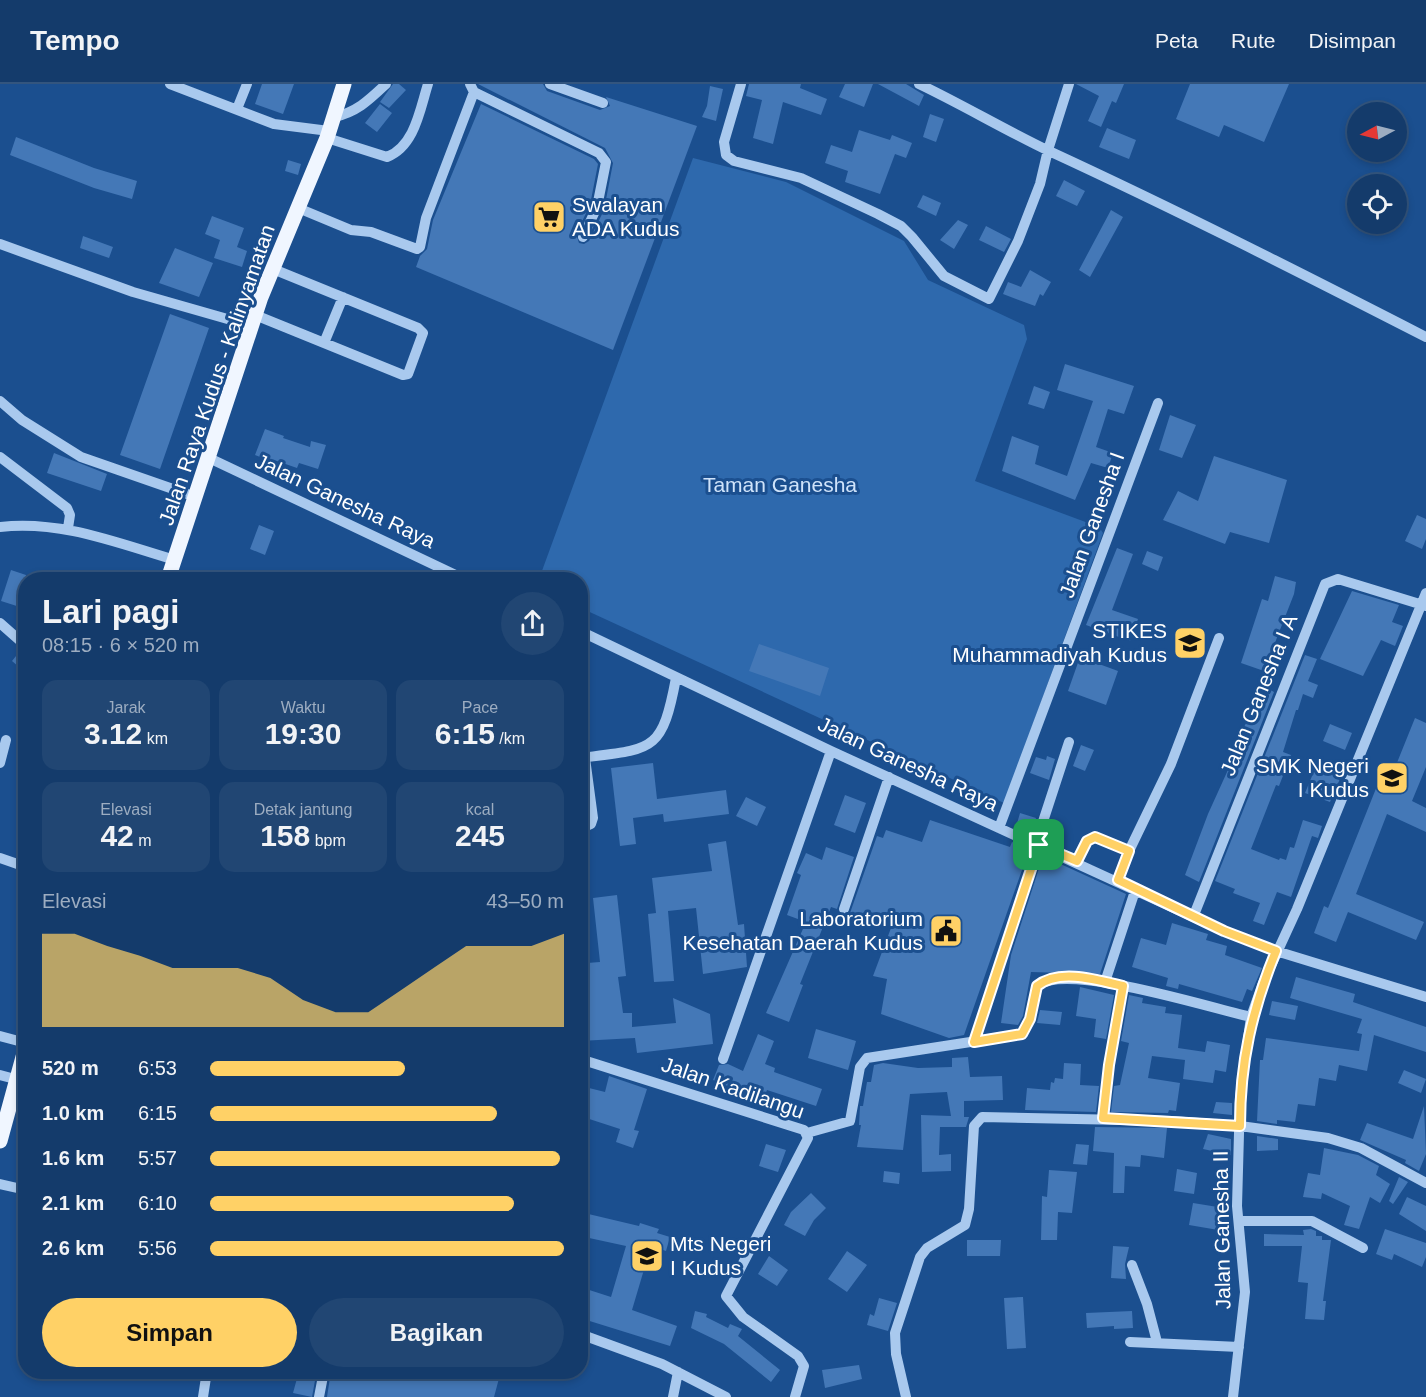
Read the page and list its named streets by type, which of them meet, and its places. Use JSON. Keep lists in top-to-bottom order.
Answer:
{
  "streets": {
    "main road": ["Jalan Raya Kudus - Kalinyamatan"],
    "street": [
      "Jalan Ganesha Raya",
      "Jalan Ganesha I",
      "Jalan Ganesha I A",
      "Jalan Kadilangu",
      "Jalan Ganesha II"
    ]
  },
  "crossings": [
    ["Jalan Raya Kudus - Kalinyamatan", "Jalan Ganesha Raya"],
    ["Jalan Ganesha Raya", "Jalan Ganesha I"],
    ["Jalan Ganesha Raya", "Jalan Ganesha I A"],
    ["Jalan Ganesha Raya", "Jalan Ganesha II"],
    ["Jalan Ganesha I A", "Jalan Ganesha II"]
  ],
  "parks": ["Taman Ganesha"],
  "places": {
    "supermarket": ["Swalayan ADA Kudus"],
    "school or university": ["STIKES Muhammadiyah Kudus", "SMK Negeri I Kudus", "Mts Negeri I Kudus"],
    "public building": ["Laboratorium Kesehatan Daerah Kudus"]
  },
  "north": "left",
  "page": {
    "header": "Tempo",
    "nav": ["Peta", "Rute", "Disimpan"],
    "heading": ["Lari pagi", "08:15 · 6 × 520 m"],
    "stats": [
      ["Jarak", "3.12 km"],
      ["Waktu", "19:30"],
      ["Pace", "6:15 /km"],
      ["Elevasi", "42 m"],
      ["Detak jantung", "158 bpm"],
      ["kcal", "245"]
    ],
    "chart": ["Elevasi", "43–50 m"],
    "list": [
      {
        "name": "520 m",
        "note": "6:53"
      },
      {
        "name": "1.0 km",
        "note": "6:15"
      },
      {
        "name": "1.6 km",
        "note": "5:57"
      },
      {
        "name": "2.1 km",
        "note": "6:10"
      },
      {
        "name": "2.6 km",
        "note": "5:56"
      }
    ],
    "buttons": ["Simpan", "Bagikan"]
  }
}
